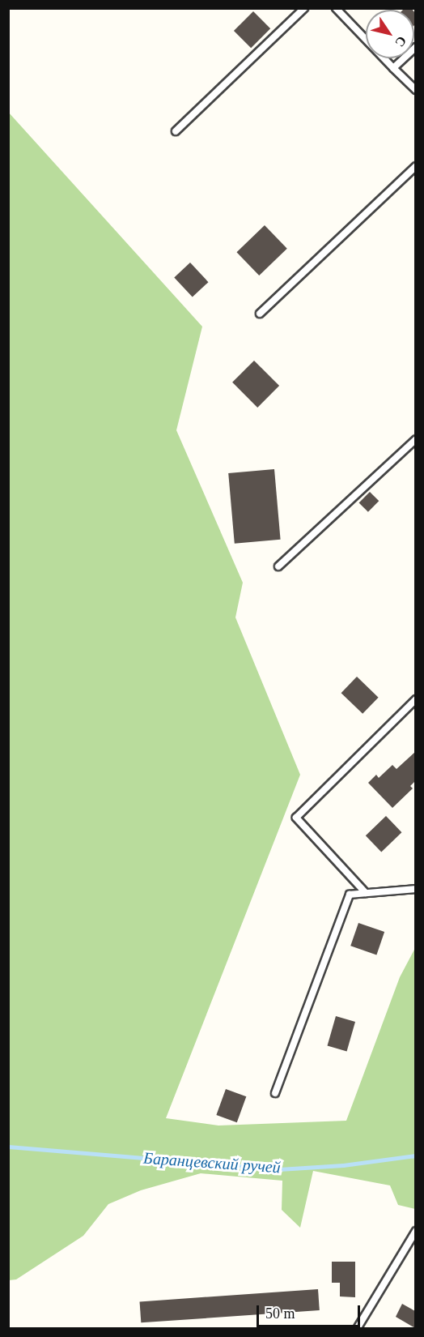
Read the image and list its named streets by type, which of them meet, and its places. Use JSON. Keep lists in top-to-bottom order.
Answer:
{
  "water": ["Баранцевский ручей"],
  "scale_bar": "50 m",
  "north": "bottom right"
}
